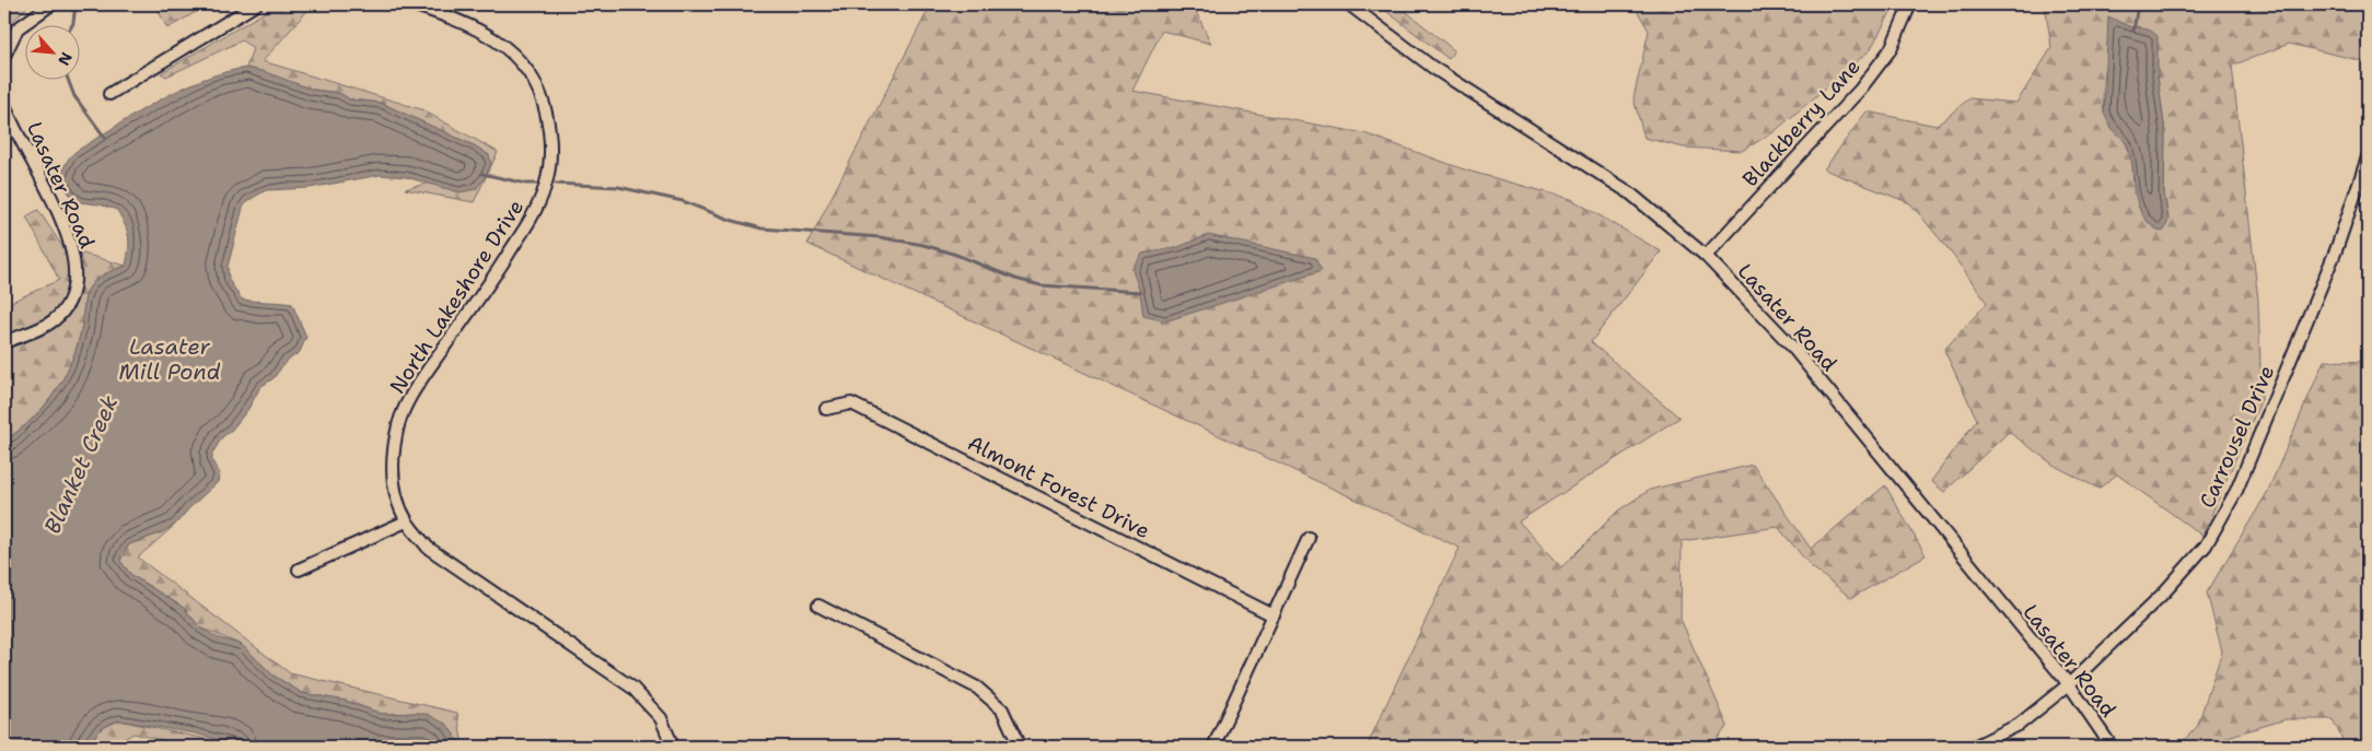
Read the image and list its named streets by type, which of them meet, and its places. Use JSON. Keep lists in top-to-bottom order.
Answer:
{
  "streets": {
    "street": [
      "Blackberry Lane",
      "Lasater Road",
      "North Lakeshore Drive",
      "Carrousel Drive",
      "Almont Forest Drive"
    ]
  },
  "crossings": [
    ["Blackberry Lane", "Lasater Road"],
    ["Lasater Road", "Carrousel Drive"]
  ],
  "water": ["Lasater Mill Pond", "Blanket Creek"],
  "north": "bottom right"
}
